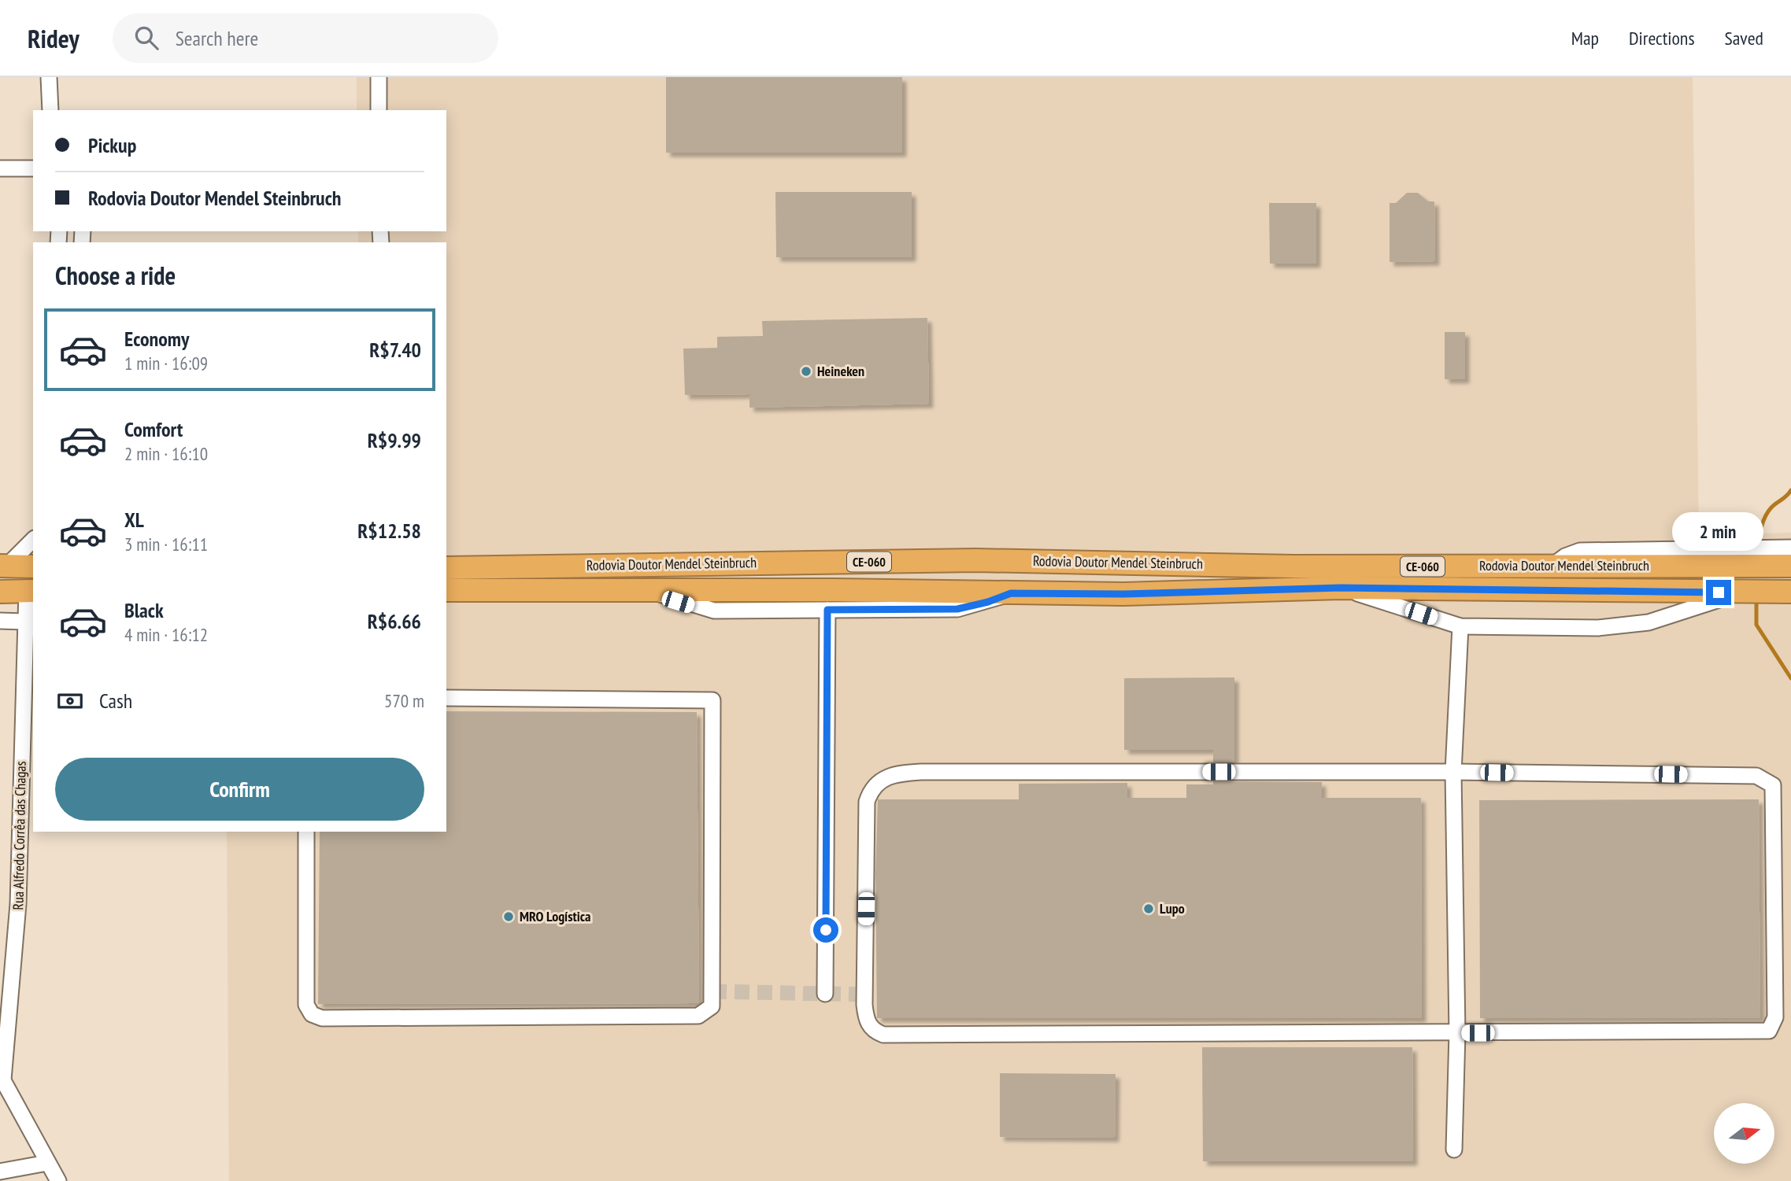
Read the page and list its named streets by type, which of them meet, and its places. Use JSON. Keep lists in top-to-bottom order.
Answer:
{
  "streets": {
    "highway": ["CE-060", "Rodovia Doutor Mendel Steinbruch"],
    "street": ["Rua Alfredo Corrêa das Chagas"]
  },
  "places": ["Heineken", "Lupo", "MRO Logística"],
  "north": "right",
  "page": {
    "header": "Ridey",
    "search": "Search here",
    "nav": ["Map", "Directions", "Saved"],
    "banner": ["Pickup", "Rodovia Doutor Mendel Steinbruch"],
    "heading": "Choose a ride",
    "list": [
      {
        "name": "Economy",
        "note": "1 min · 16:09",
        "value": "R$7.40"
      },
      {
        "name": "Comfort",
        "note": "2 min · 16:10",
        "value": "R$9.99"
      },
      {
        "name": "XL",
        "note": "3 min · 16:11",
        "value": "R$12.58"
      },
      {
        "name": "Black",
        "note": "4 min · 16:12",
        "value": "R$6.66"
      }
    ],
    "bubble": "2 min",
    "pay": ["Cash", "570 m"],
    "buttons": "Confirm"
  }
}
